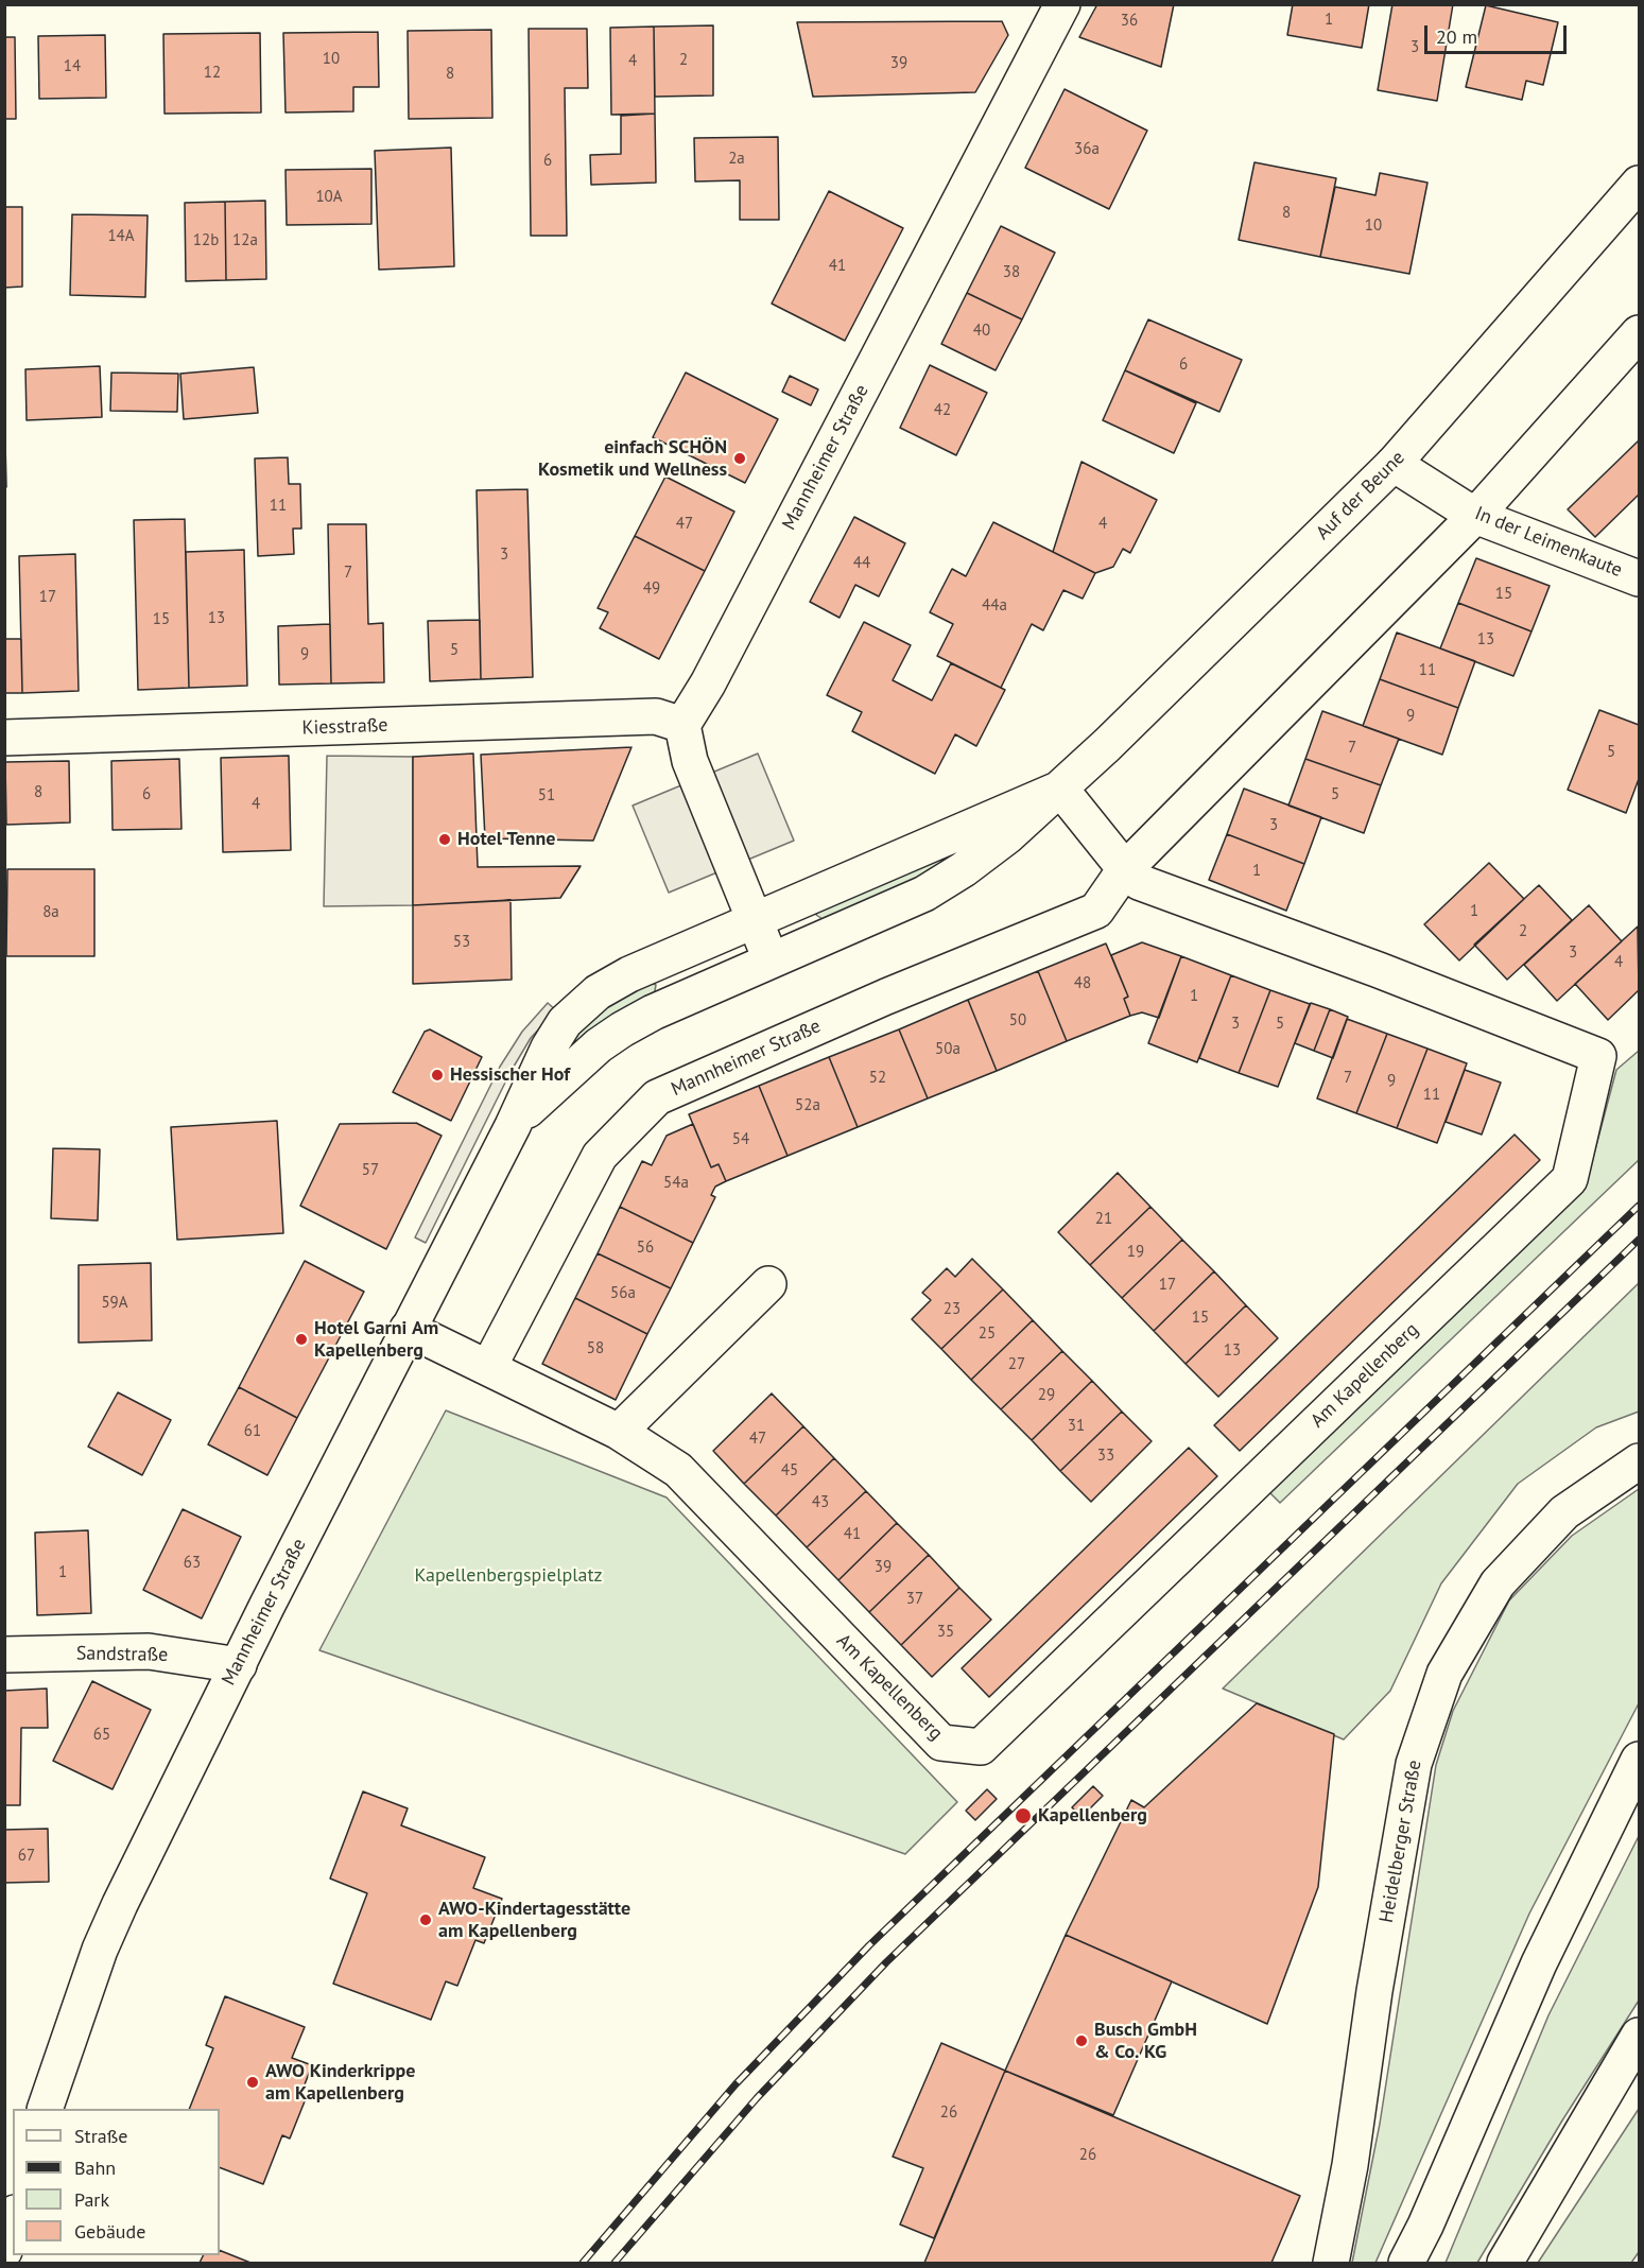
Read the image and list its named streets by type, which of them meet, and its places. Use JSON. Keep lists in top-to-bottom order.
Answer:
{
  "streets": {
    "street": [
      "Mannheimer Straße",
      "Auf der Beune",
      "In der Leimenkaute",
      "Kiesstraße",
      "Am Kapellenberg",
      "Sandstraße",
      "Heidelberger Straße"
    ]
  },
  "crossings": [
    ["Mannheimer Straße", "Auf der Beune"],
    ["Mannheimer Straße", "Kiesstraße"],
    ["Mannheimer Straße", "Am Kapellenberg"],
    ["Mannheimer Straße", "Sandstraße"],
    ["Auf der Beune", "In der Leimenkaute"],
    ["Auf der Beune", "Am Kapellenberg"]
  ],
  "parks": ["Kapellenbergspielplatz"],
  "places": [
    "einfach SCHÖN Kosmetik und Wellness",
    "Hotel Tenne",
    "Hessischer Hof",
    "Hotel Garni Am Kapellenberg",
    "Kapellenberg",
    "AWO-Kindertagesstätte am Kapellenberg",
    "Busch GmbH & Co. KG",
    "AWO Kinderkrippe am Kapellenberg"
  ],
  "house_numbers": [
    "1",
    "36",
    "3",
    "10",
    "2",
    "4",
    "39",
    "14",
    "12",
    "8",
    "36a",
    "2a",
    "6",
    "10A",
    "8",
    "10",
    "14A",
    "12b",
    "12a",
    "41",
    "38",
    "40",
    "6",
    "42",
    "11",
    "47",
    "4",
    "3",
    "44",
    "7",
    "49",
    "15",
    "17",
    "44a",
    "13",
    "15",
    "13",
    "5",
    "9",
    "11",
    "9",
    "7",
    "5",
    "8",
    "6",
    "5",
    "51",
    "4",
    "3",
    "1",
    "1",
    "8a",
    "2",
    "53",
    "3",
    "4",
    "48",
    "1",
    "50",
    "3",
    "5",
    "50a",
    "52",
    "7",
    "9",
    "11",
    "52a",
    "54",
    "57",
    "54a",
    "21",
    "56",
    "19",
    "17",
    "56a",
    "59A",
    "23",
    "15",
    "25",
    "58",
    "13",
    "27",
    "29",
    "31",
    "61",
    "47",
    "33",
    "45",
    "43",
    "41",
    "63",
    "39",
    "1",
    "37",
    "35",
    "65",
    "67",
    "26",
    "26"
  ],
  "legend": [
    "Straße",
    "Bahn",
    "Park",
    "Gebäude"
  ],
  "scale_bar": "20 m"
}
